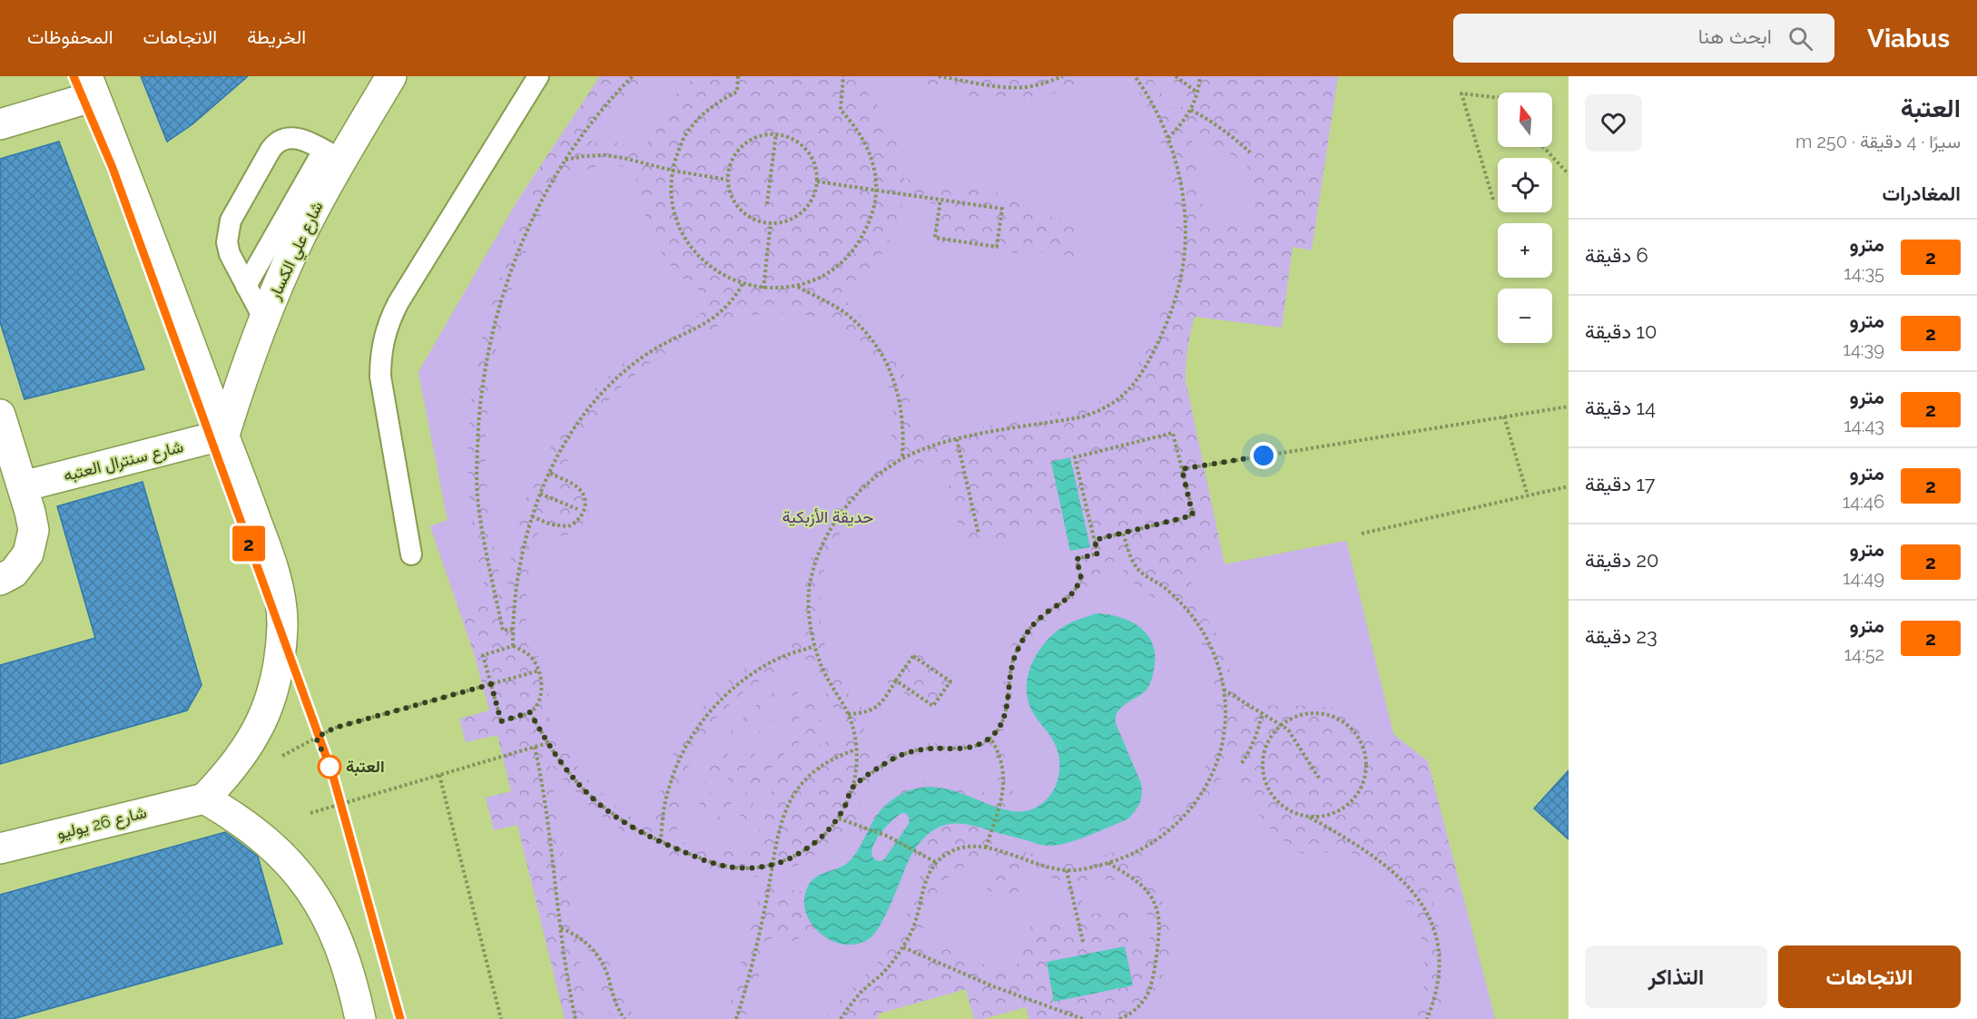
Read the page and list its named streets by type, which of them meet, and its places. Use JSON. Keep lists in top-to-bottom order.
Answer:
{
  "streets": {
    "main road": ["شارع علي الكسار", "شارع سنترال العتبه", "شارع 26 يوليو"]
  },
  "crossings": [
    ["شارع علي الكسار", "شارع سنترال العتبه"]
  ],
  "parks": ["حديقة الأزبكية"],
  "places": ["العتبة"],
  "lines": ["metro line 2"],
  "north": "top",
  "page": {
    "header": "Viabus",
    "search": "ابحث هنا",
    "nav": ["الخريطة", "الاتجاهات", "المحفوظات"],
    "heading": [
      ["العتبة", "سيرًا · 4 دقيقة · 250 m"],
      "المغادرات"
    ],
    "on_map": "2",
    "map_buttons": ["+", "−"],
    "list": [
      {
        "mark": "2",
        "name": "مترو",
        "note": "14:35",
        "value": "6 دقيقة"
      },
      {
        "mark": "2",
        "name": "مترو",
        "note": "14:39",
        "value": "10 دقيقة"
      },
      {
        "mark": "2",
        "name": "مترو",
        "note": "14:43",
        "value": "14 دقيقة"
      },
      {
        "mark": "2",
        "name": "مترو",
        "note": "14:46",
        "value": "17 دقيقة"
      },
      {
        "mark": "2",
        "name": "مترو",
        "note": "14:49",
        "value": "20 دقيقة"
      },
      {
        "mark": "2",
        "name": "مترو",
        "note": "14:52",
        "value": "23 دقيقة"
      }
    ],
    "buttons": ["الاتجاهات", "التذاكر"]
  }
}
